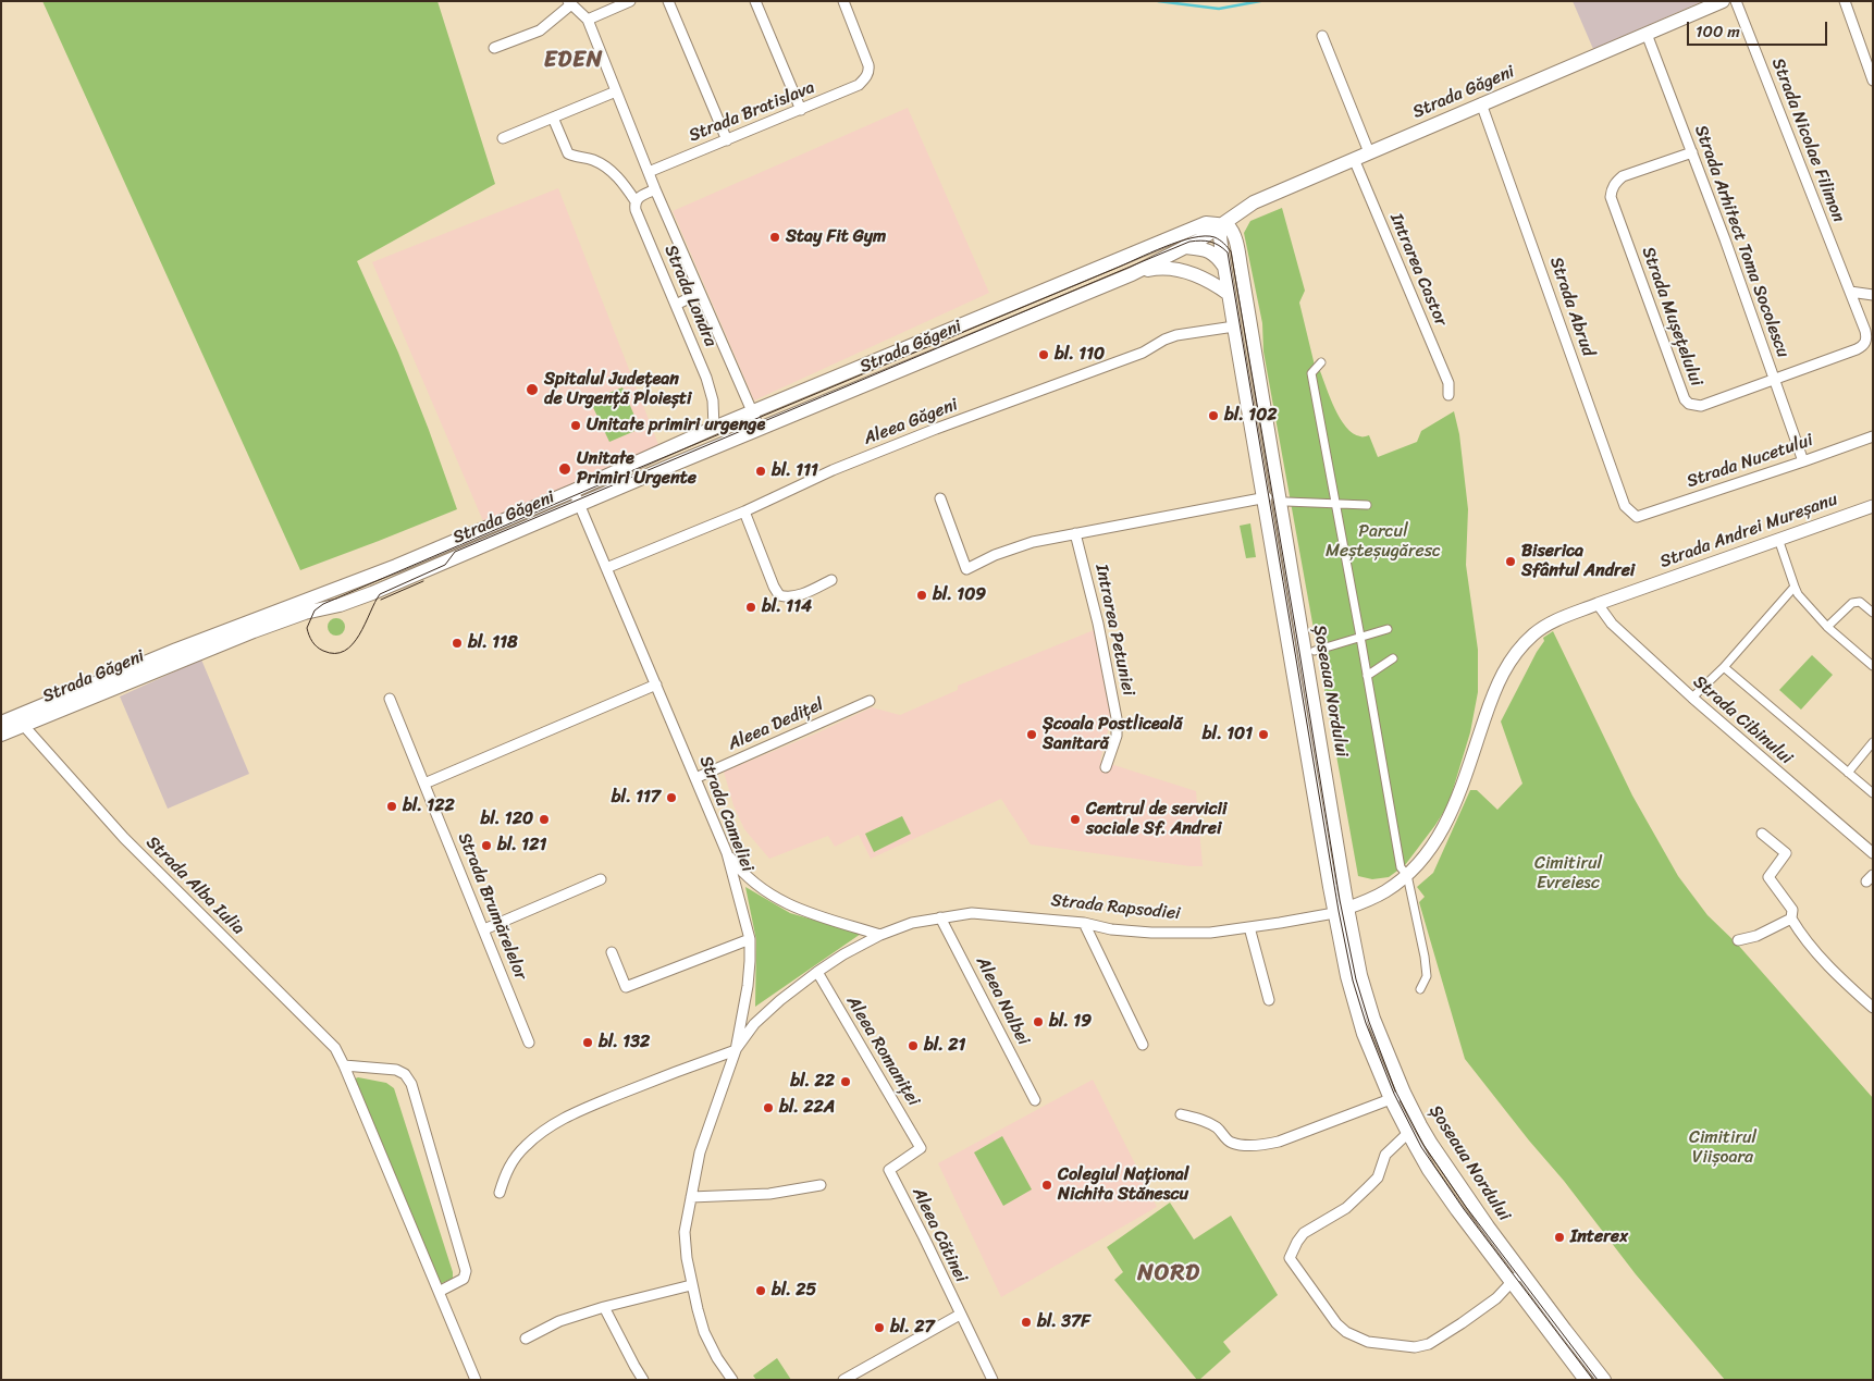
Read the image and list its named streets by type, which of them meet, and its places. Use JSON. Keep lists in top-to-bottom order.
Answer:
{
  "streets": {
    "main road": ["Strada Găgeni", "Șoseaua Nordului"],
    "street": [
      "Strada Bratislava",
      "Strada Nicolae Filimon",
      "Strada Arhitect Toma Socolescu",
      "Intrarea Castor",
      "Strada Londra",
      "Strada Abrud",
      "Strada Mușețelului",
      "Aleea Găgeni",
      "Strada Nucetului",
      "Strada Andrei Mureșanu",
      "Intrarea Petuniei",
      "Strada Cibinului",
      "Aleea Dedițel",
      "Strada Cameliei",
      "Strada Alba Iulia",
      "Strada Brumărelelor",
      "Strada Rapsodiei",
      "Aleea Nalbei",
      "Aleea Romaniței",
      "Aleea Cătinei"
    ]
  },
  "crossings": [
    ["Strada Găgeni", "Strada Arhitect Toma Socolescu"],
    ["Strada Găgeni", "Intrarea Castor"],
    ["Strada Găgeni", "Strada Londra"],
    ["Strada Găgeni", "Strada Abrud"],
    ["Strada Găgeni", "Șoseaua Nordului"],
    ["Strada Găgeni", "Strada Cameliei"],
    ["Strada Găgeni", "Strada Alba Iulia"],
    ["Strada Bratislava", "Strada Londra"],
    ["Strada Nicolae Filimon", "Strada Mușețelului"],
    ["Strada Arhitect Toma Socolescu", "Strada Mușețelului"],
    ["Strada Arhitect Toma Socolescu", "Strada Nucetului"],
    ["Strada Abrud", "Strada Nucetului"],
    ["Aleea Găgeni", "Șoseaua Nordului"],
    ["Aleea Găgeni", "Strada Cameliei"],
    ["Strada Andrei Mureșanu", "Șoseaua Nordului"],
    ["Strada Andrei Mureșanu", "Strada Cibinului"],
    ["Strada Andrei Mureșanu", "Strada Rapsodiei"],
    ["Șoseaua Nordului", "Strada Rapsodiei"],
    ["Aleea Dedițel", "Strada Cameliei"],
    ["Strada Cameliei", "Strada Rapsodiei"],
    ["Strada Rapsodiei", "Aleea Nalbei"],
    ["Strada Rapsodiei", "Aleea Romaniței"],
    ["Aleea Romaniței", "Aleea Cătinei"]
  ],
  "districts": ["EDEN", "NORD"],
  "parks": ["Parcul Meșteșugăresc", "Cimitirul Evreiesc", "Cimitirul Viișoara"],
  "places": [
    "Stay Fit Gym",
    "bl. 110",
    "Spitalul Județean de Urgență Ploiești",
    "bl. 102",
    "Unitate primiri urgenge",
    "Unitate Primiri Urgente",
    "bl. 111",
    "Biserica Sfântul Andrei",
    "bl. 109",
    "bl. 114",
    "bl. 118",
    "Școala Postliceală Sanitară",
    "bl. 101",
    "bl. 117",
    "bl. 122",
    "bl. 120",
    "Centrul de servicii sociale Sf. Andrei",
    "bl. 121",
    "bl. 19",
    "bl. 132",
    "bl. 21",
    "bl. 22",
    "bl. 22A",
    "Colegiul Național Nichita Stănescu",
    "Interex",
    "bl. 25",
    "bl. 37F",
    "bl. 27"
  ],
  "scale_bar": "100 m"
}
